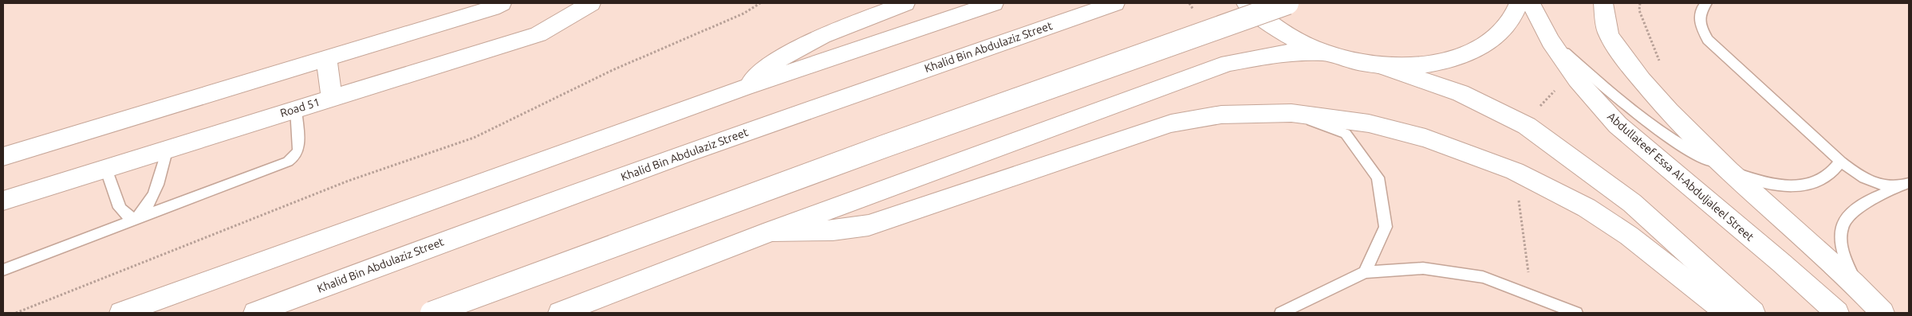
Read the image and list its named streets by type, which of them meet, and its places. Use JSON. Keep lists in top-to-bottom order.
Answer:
{
  "streets": {
    "main road": ["Khalid Bin Abdulaziz Street", "Road 51", "Abdullateef Essa Al-Abduljaleel Street"]
  }
}
